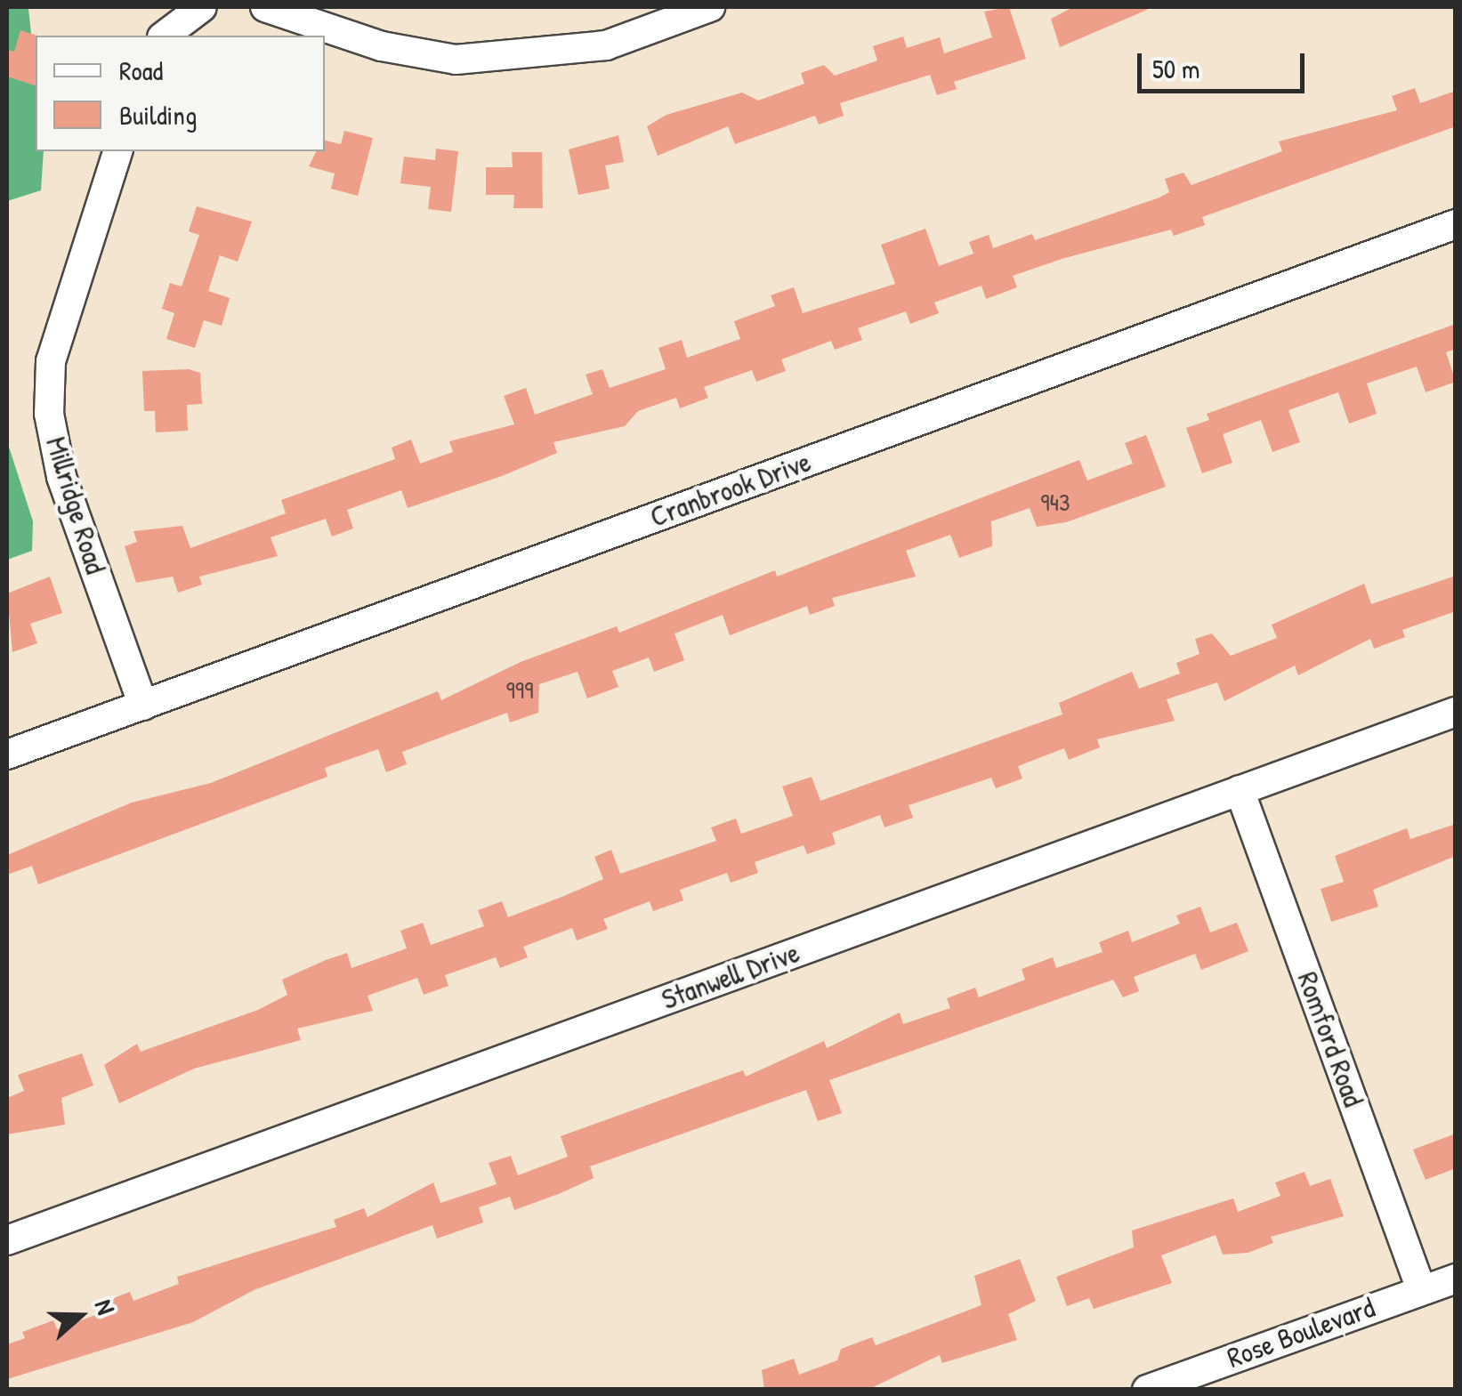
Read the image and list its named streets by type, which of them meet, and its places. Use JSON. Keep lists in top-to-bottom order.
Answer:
{
  "streets": {
    "street": [
      "Cranbrook Drive",
      "Millridge Road",
      "Stanwell Drive",
      "Romford Road",
      "Rose Boulevard"
    ]
  },
  "crossings": [
    ["Cranbrook Drive", "Millridge Road"],
    ["Stanwell Drive", "Romford Road"],
    ["Romford Road", "Rose Boulevard"]
  ],
  "house_numbers": ["943", "999"],
  "legend": ["Road", "Building"],
  "scale_bar": "50 m",
  "north": "right"
}
